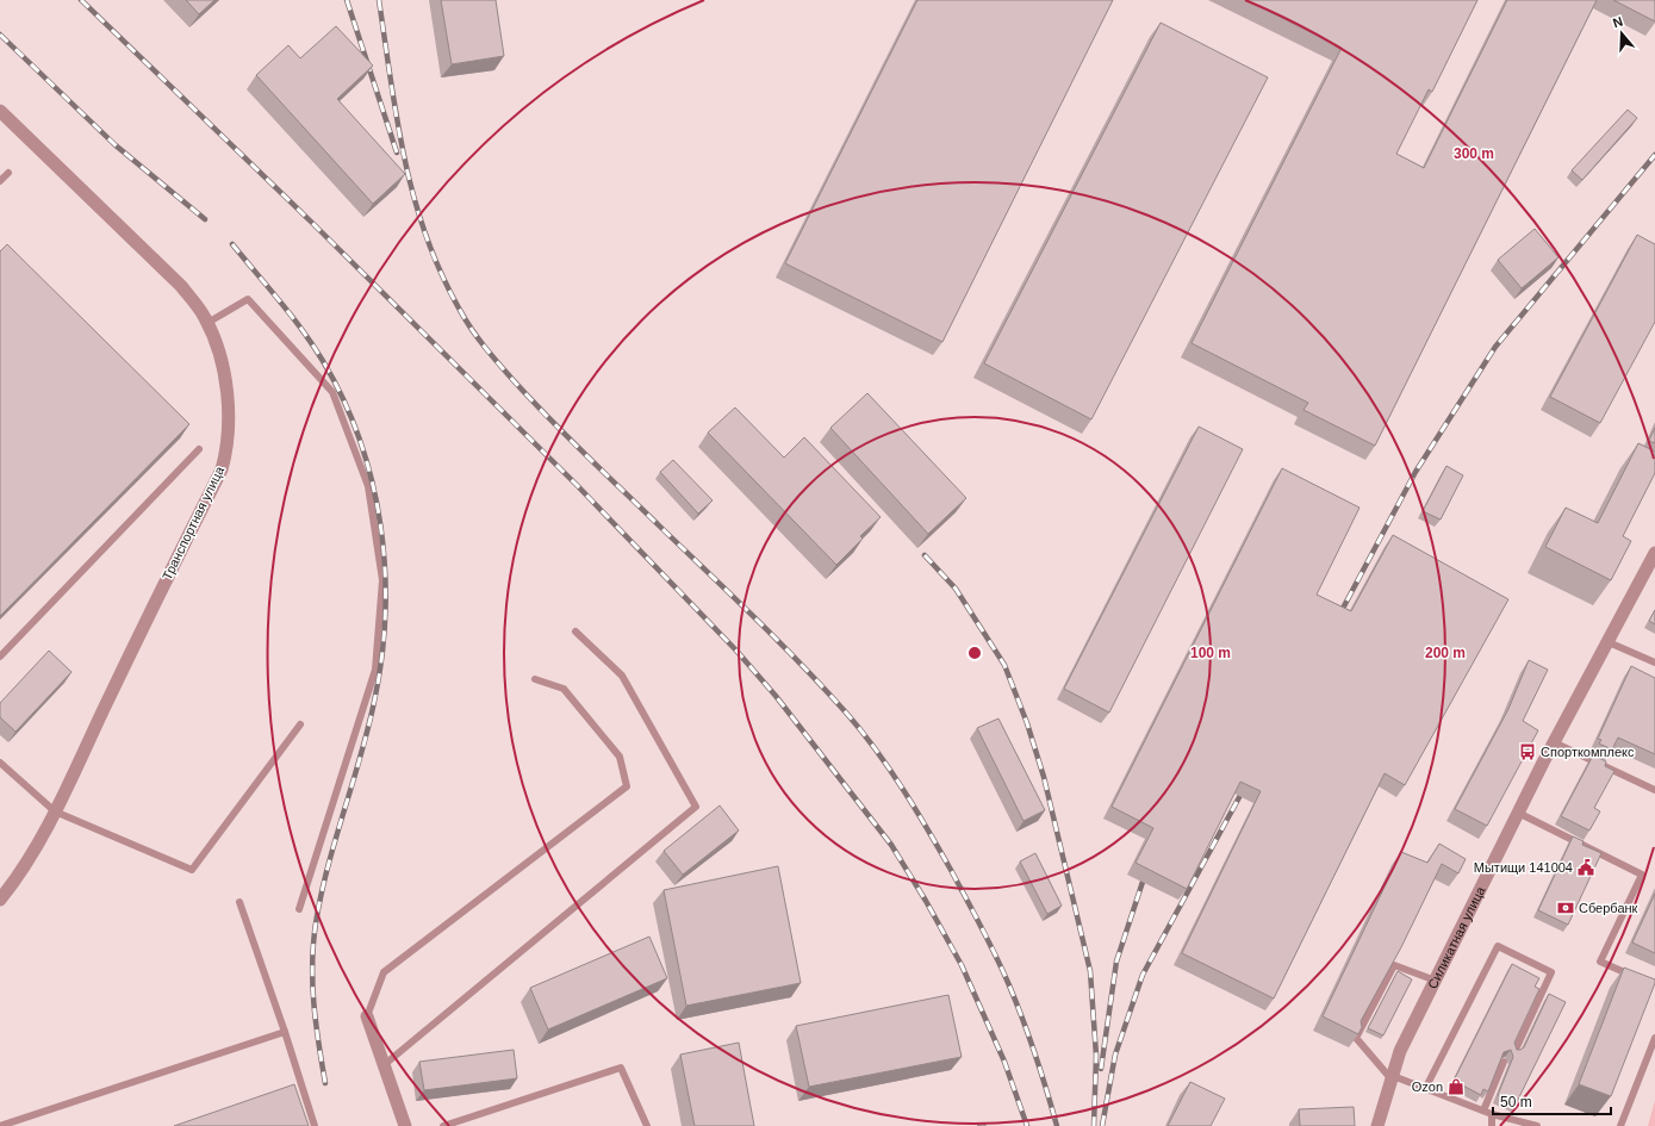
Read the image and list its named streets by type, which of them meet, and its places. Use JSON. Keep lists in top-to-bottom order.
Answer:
{
  "streets": {
    "street": ["Транспортная улица", "Силикатная улица"]
  },
  "places": {
    "bus stop": ["Спорткомплекс"],
    "public building": ["Мытищи 141004"],
    "bank": ["Сбербанк"],
    "shop": ["Ozon"]
  },
  "scale_bar": "50 m",
  "north": "top",
  "rings": ["300 m", "100 m", "200 m"]
}
